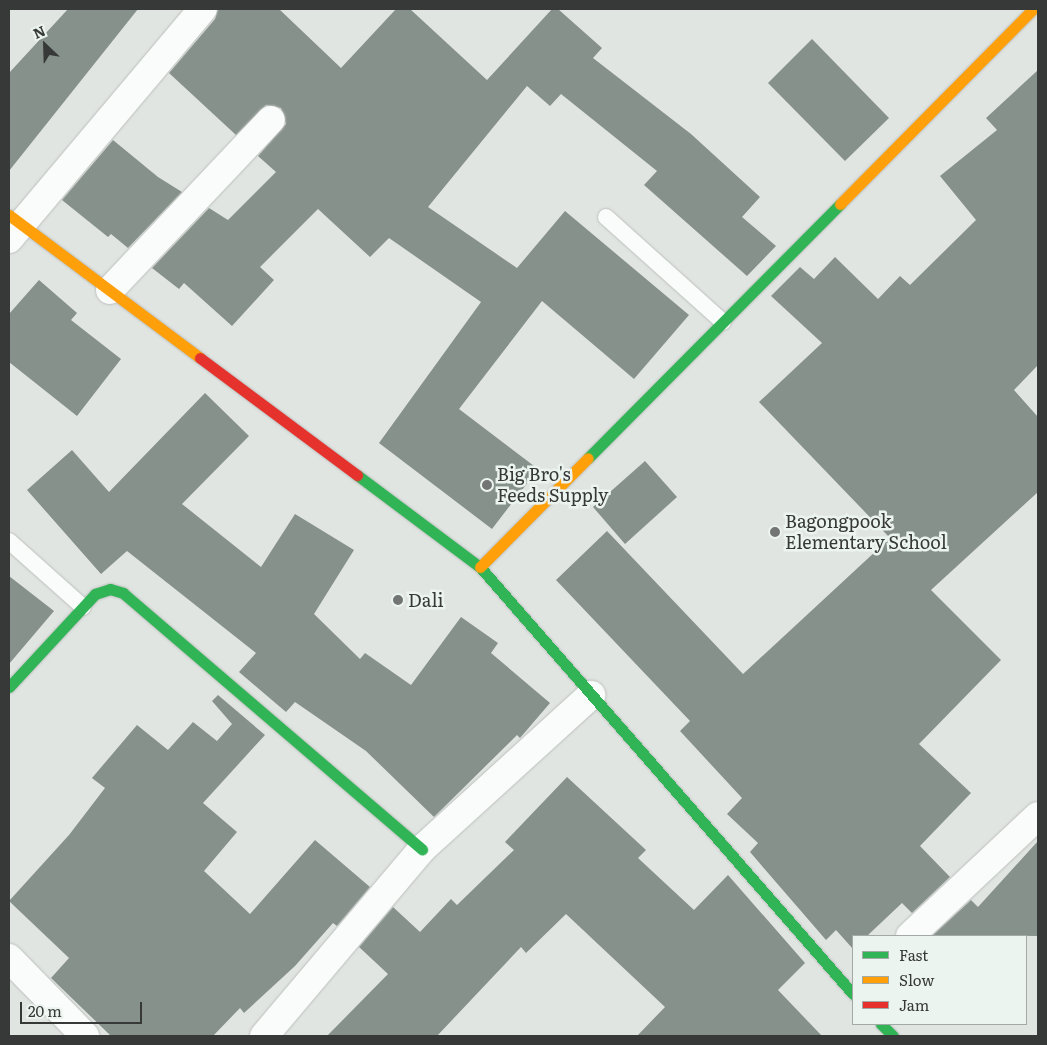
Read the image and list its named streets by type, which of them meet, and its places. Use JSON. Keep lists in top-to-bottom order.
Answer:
{
  "places": ["Big Bro's Feeds Supply", "Bagongpook Elementary School", "Dali"],
  "legend": ["Fast", "Slow", "Jam"],
  "scale_bar": "20 m",
  "north": "top left"
}
